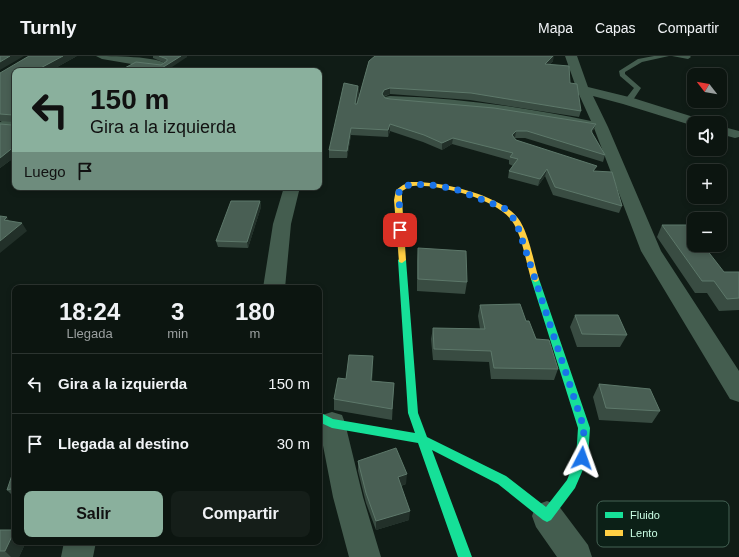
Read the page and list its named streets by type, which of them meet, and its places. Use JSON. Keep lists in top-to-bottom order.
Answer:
{
  "legend": ["Fluido", "Lento"],
  "north": "top left",
  "page": {
    "header": "Turnly",
    "nav": ["Mapa", "Capas", "Compartir"],
    "map_buttons": ["+", "−"],
    "turn": ["150 m", "Gira a la izquierda"],
    "then": "Luego",
    "eta": [
      "18:24",
      "Llegada",
      "3",
      "min",
      "180",
      "m"
    ],
    "list": [
      {
        "name": "Gira a la izquierda",
        "value": "150 m"
      },
      {
        "name": "Llegada al destino",
        "value": "30 m"
      }
    ],
    "buttons": ["Salir", "Compartir"]
  }
}
